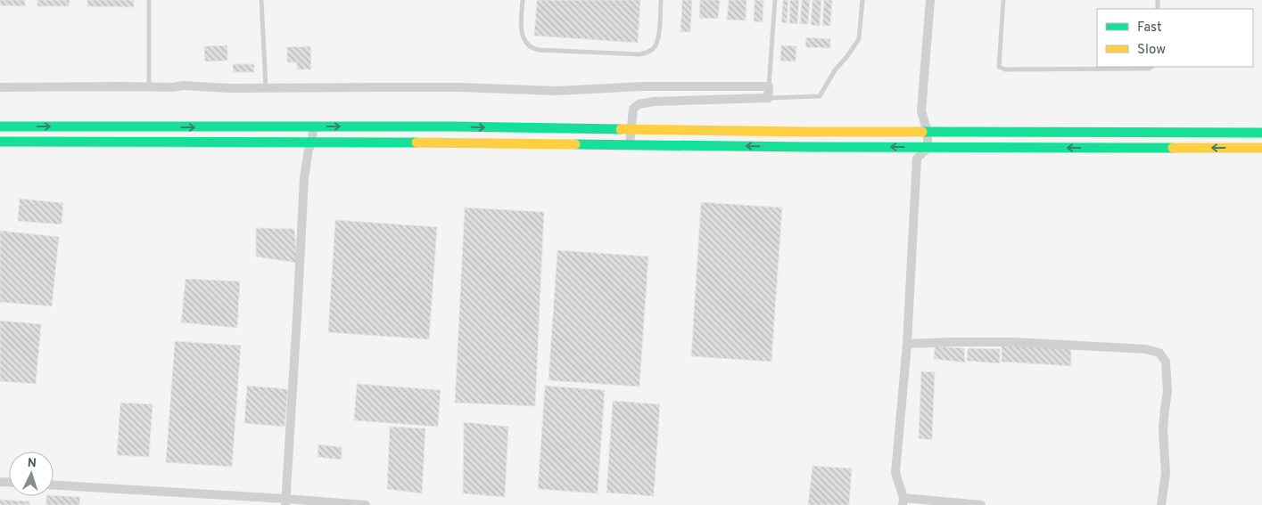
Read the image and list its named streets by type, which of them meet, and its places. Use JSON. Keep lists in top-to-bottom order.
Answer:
{
  "legend": ["Fast", "Slow"],
  "north": "top"
}
